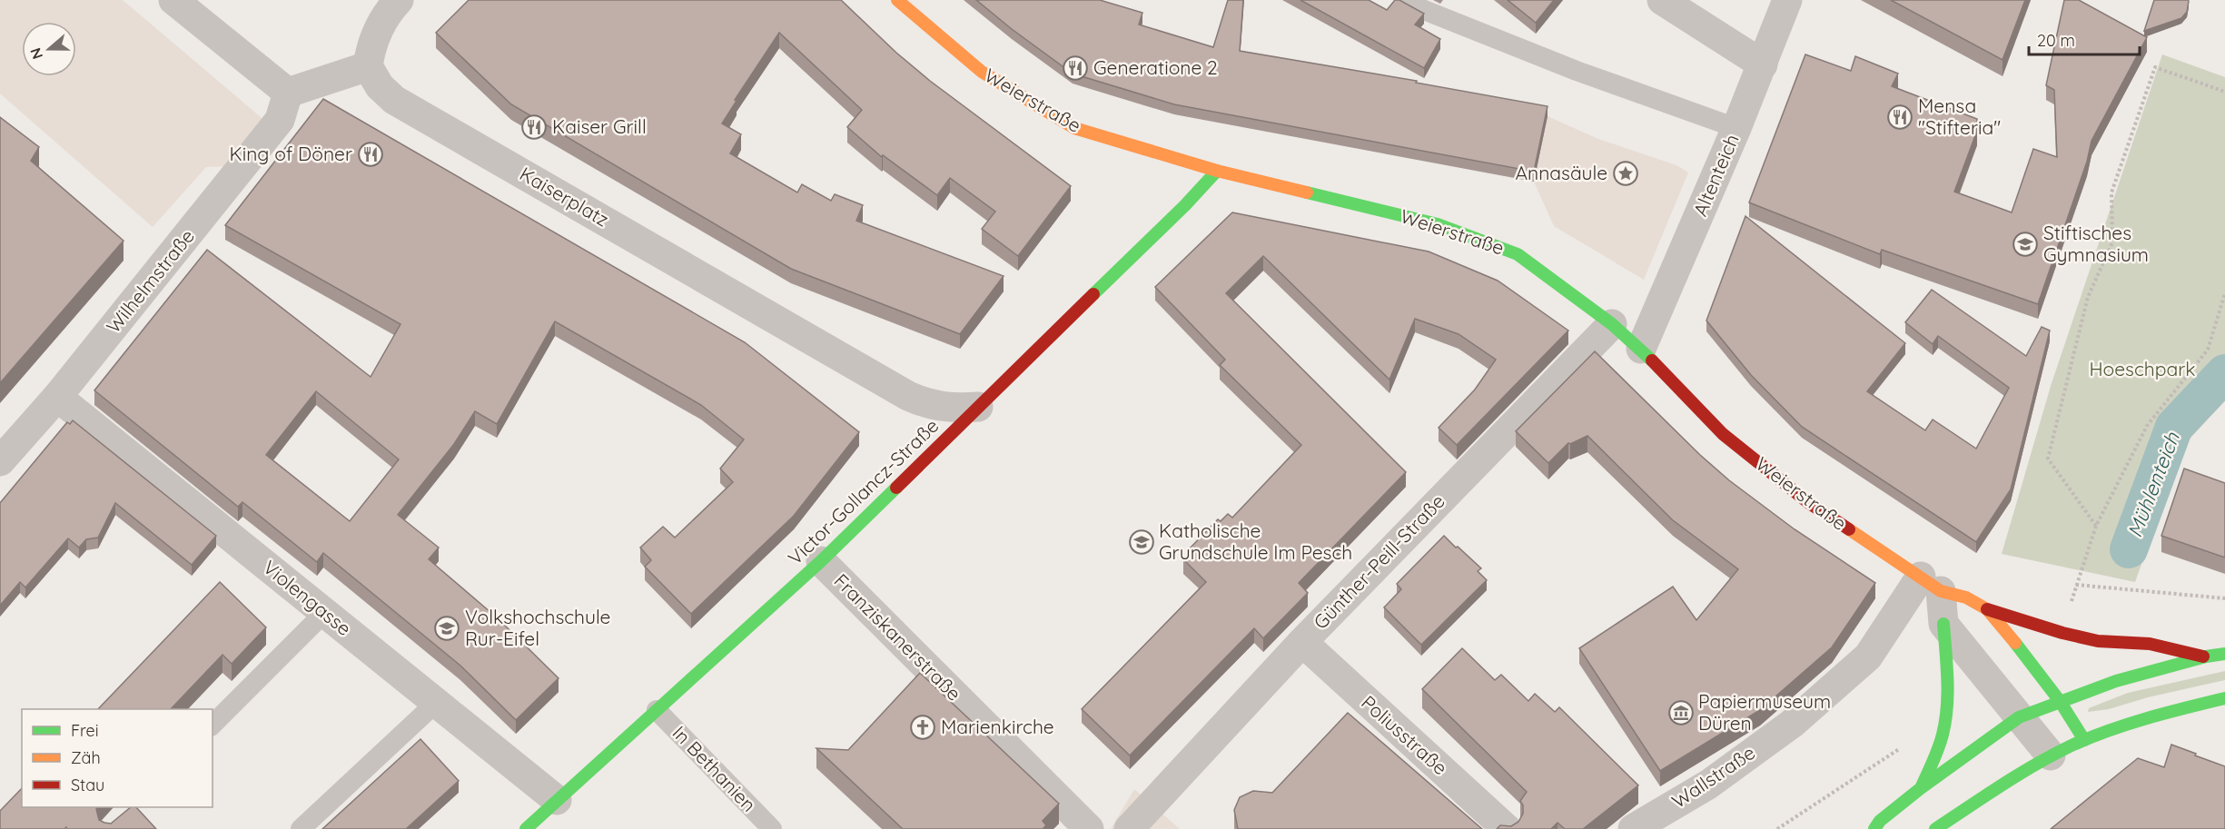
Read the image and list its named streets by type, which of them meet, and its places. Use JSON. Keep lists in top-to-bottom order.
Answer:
{
  "streets": {
    "street": [
      "Weierstraße",
      "Altenteich",
      "Kaiserplatz",
      "Wilhelmstraße",
      "Victor-Gollancz-Straße",
      "Günther-Peill-Straße",
      "Violengasse",
      "Franziskanerstraße",
      "Poliusstraße",
      "Wallstraße"
    ],
    "lane": ["In Bethanien"]
  },
  "crossings": [
    ["Weierstraße", "Altenteich"],
    ["Weierstraße", "Victor-Gollancz-Straße"],
    ["Weierstraße", "Günther-Peill-Straße"],
    ["Weierstraße", "Wallstraße"],
    ["Kaiserplatz", "Victor-Gollancz-Straße"],
    ["Wilhelmstraße", "Violengasse"],
    ["Victor-Gollancz-Straße", "Violengasse"],
    ["Victor-Gollancz-Straße", "Franziskanerstraße"],
    ["Victor-Gollancz-Straße", "In Bethanien"],
    ["Günther-Peill-Straße", "Poliusstraße"]
  ],
  "water": ["Mühlenteich"],
  "parks": ["Hoeschpark"],
  "places": {
    "restaurant": [
      "Generatione 2",
      "Mensa \"Stifteria\"",
      "Kaiser Grill",
      "King of Döner"
    ],
    "place": ["Annasäule"],
    "school or university": ["Stiftisches Gymnasium", "Katholische Grundschule Im Pesch", "Volkshochschule Rur-Eifel"],
    "museum": ["Papiermuseum Düren"],
    "church": ["Marienkirche"]
  },
  "legend": ["Frei", "Zäh", "Stau"],
  "scale_bar": "20 m",
  "north": "left"
}
